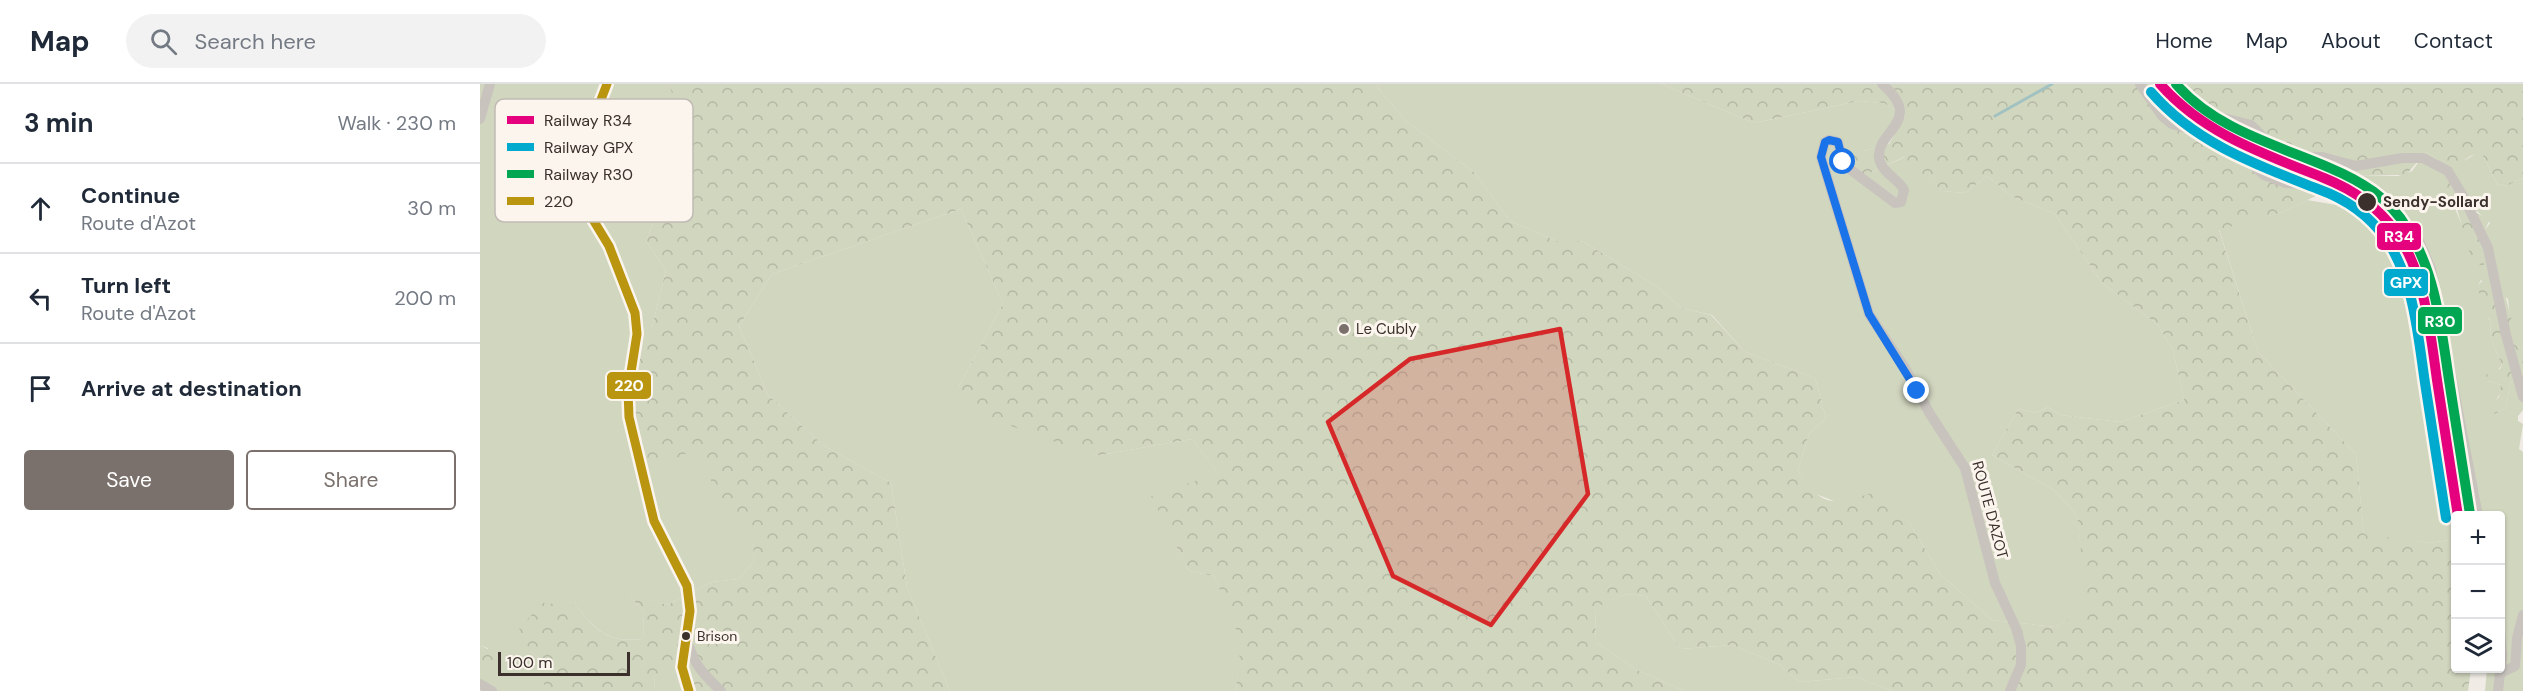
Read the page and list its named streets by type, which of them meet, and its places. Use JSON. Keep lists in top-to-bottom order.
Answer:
{
  "streets": {
    "street": ["ROUTE D'AZOT"]
  },
  "places": ["Sendy-Sollard", "Le Cubly", "Brison"],
  "lines": [
    "rail line R34",
    "rail line R30",
    "transit line 220",
    "rail line GPX"
  ],
  "legend": [
    "Railway R34",
    "Railway GPX",
    "Railway R30",
    "220"
  ],
  "scale_bar": "100 m",
  "page": {
    "header": "Map",
    "search": "Search here",
    "nav": [
      "Home",
      "Map",
      "About",
      "Contact"
    ],
    "heading": ["3 min", "Walk · 230 m"],
    "list": [
      ["Continue", "Route d'Azot", "30 m"],
      ["Turn left", "Route d'Azot", "200 m"],
      "Arrive at destination"
    ],
    "buttons": ["Save", "Share"],
    "map_buttons": ["+", "−"],
    "scale": "100 m"
  }
}
